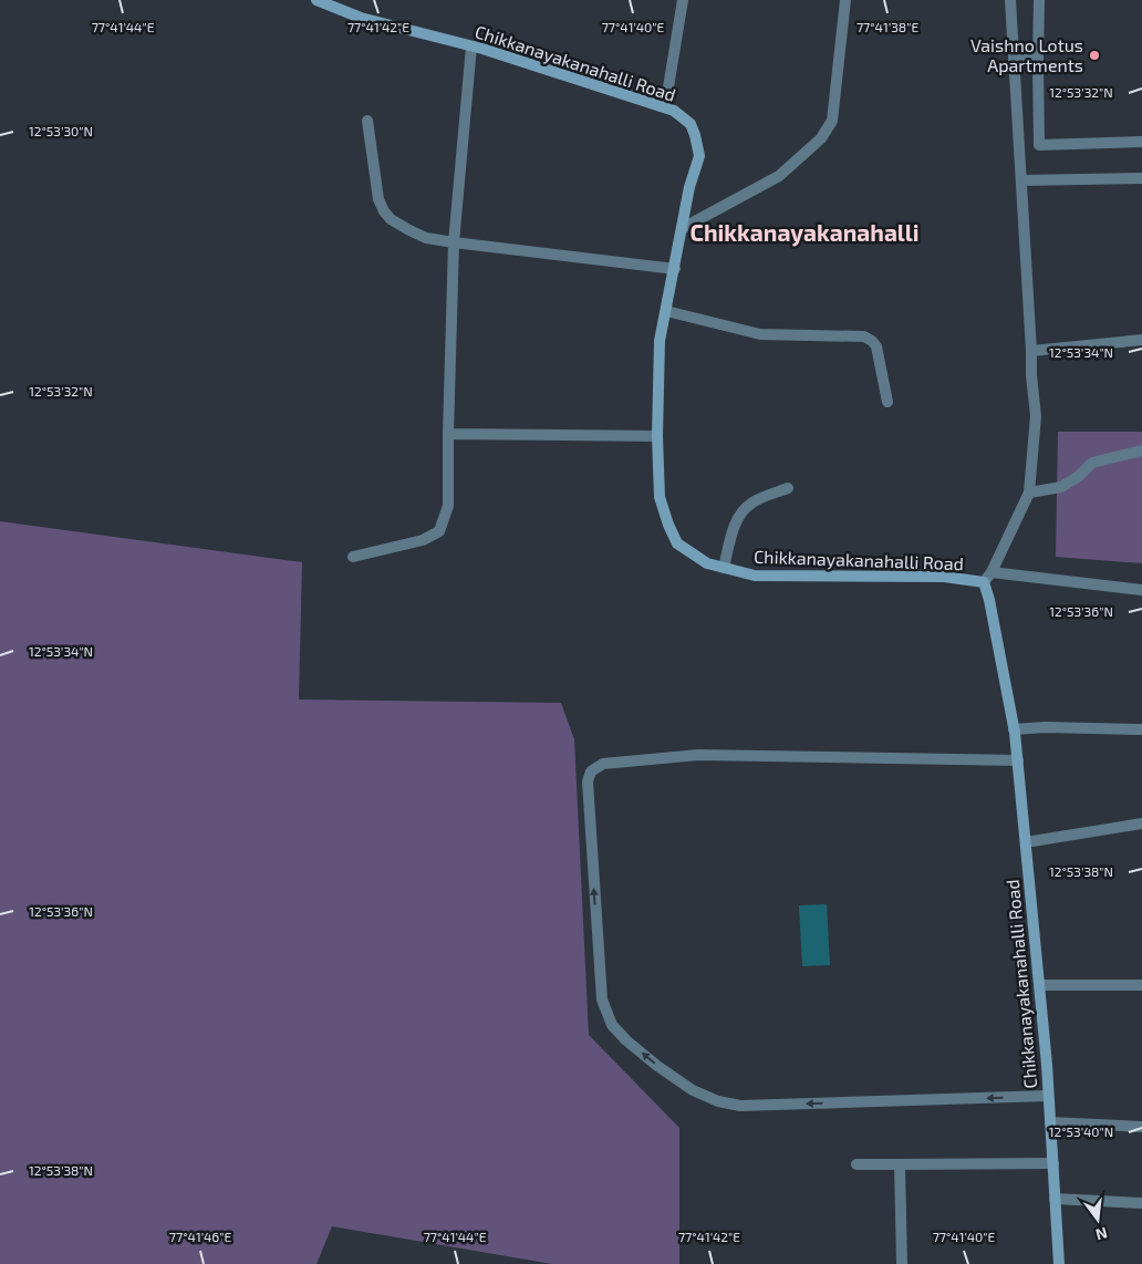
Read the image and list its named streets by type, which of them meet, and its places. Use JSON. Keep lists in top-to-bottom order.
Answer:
{
  "streets": {
    "main road": ["Chikkanayakanahalli Road"]
  },
  "districts": ["Chikkanayakanahalli"],
  "places": ["Vaishno Lotus Apartments"],
  "north": "bottom",
  "coordinates": [
    "77°41'44\"E",
    "77°41'42\"E",
    "77°41'40\"E",
    "77°41'38\"E",
    "12°53'32\"N",
    "12°53'30\"N",
    "12°53'34\"N",
    "12°53'36\"N",
    "12°53'38\"N",
    "12°53'40\"N",
    "77°41'46\"E"
  ]
}
